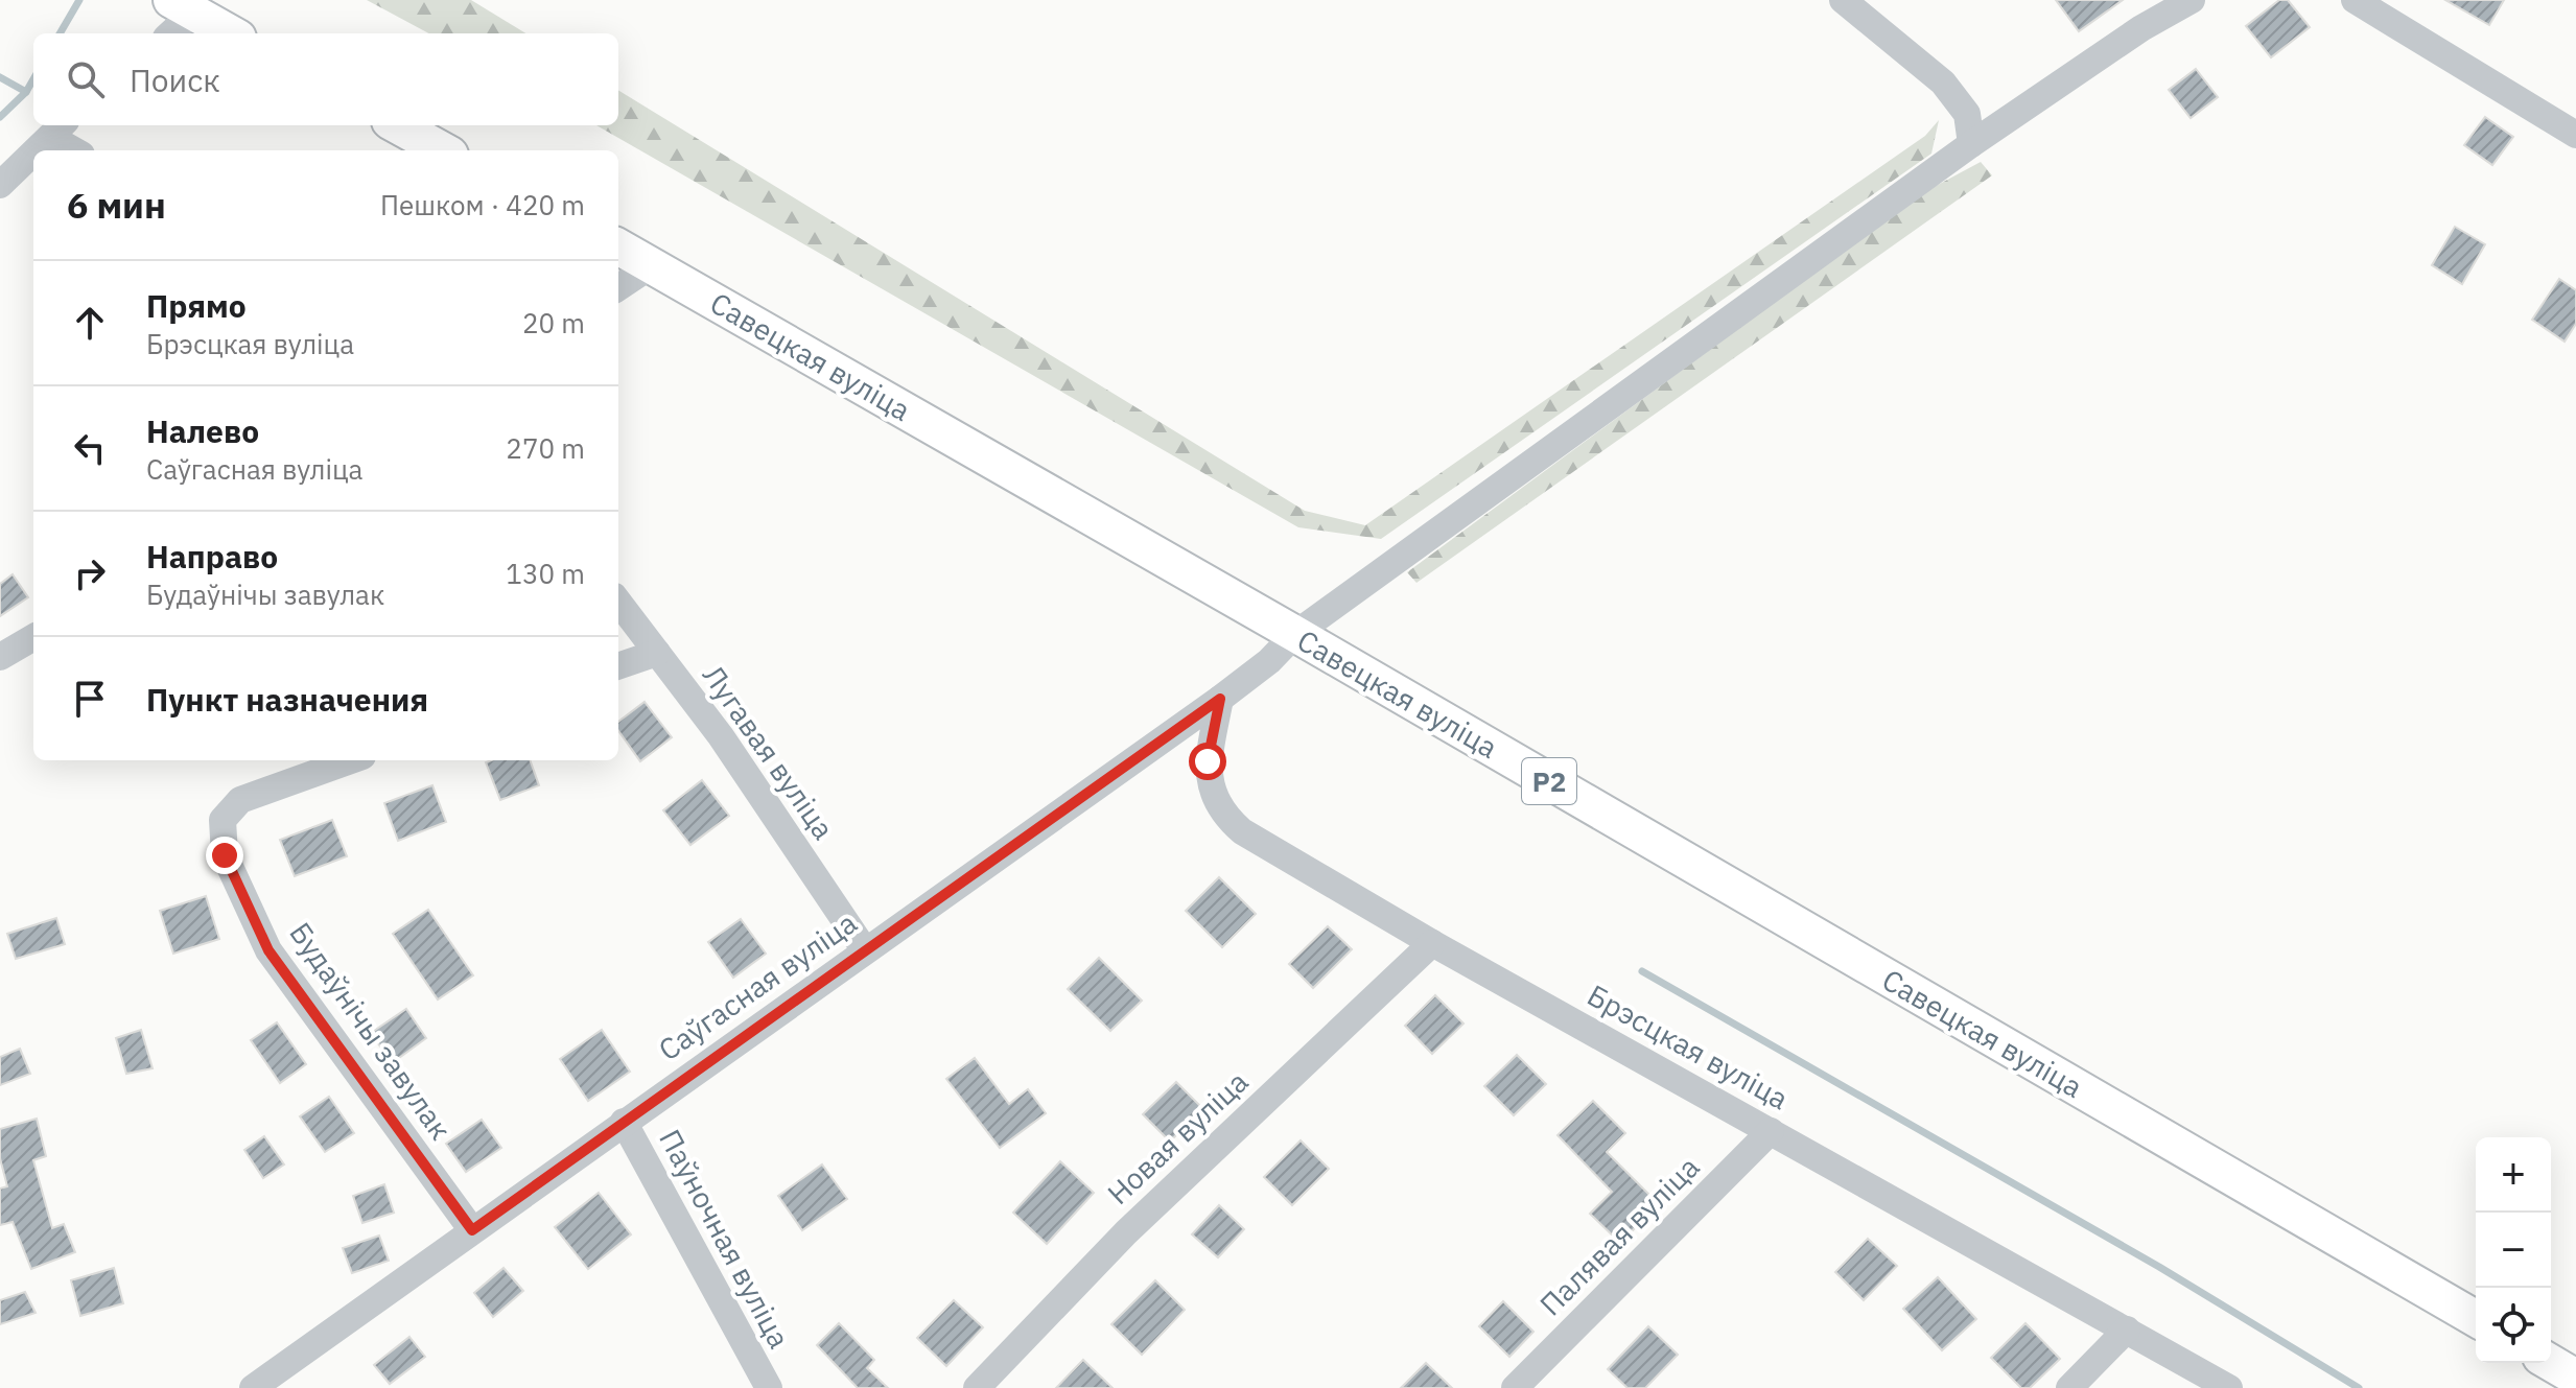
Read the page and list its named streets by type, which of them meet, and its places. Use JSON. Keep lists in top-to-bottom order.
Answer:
{
  "streets": {
    "main road": ["Савецкая вуліца", "Р2"],
    "street": [
      "Лугавая вуліца",
      "Саўгасная вуліца",
      "Будаўнічы завулак",
      "Брэсцкая вуліца",
      "Новая вуліца",
      "Палявая вуліца",
      "Паўночная вуліца"
    ]
  },
  "crossings": [
    ["Савецкая вуліца", "Саўгасная вуліца"],
    ["Лугавая вуліца", "Саўгасная вуліца"],
    ["Саўгасная вуліца", "Будаўнічы завулак"],
    ["Саўгасная вуліца", "Брэсцкая вуліца"],
    ["Саўгасная вуліца", "Паўночная вуліца"],
    ["Брэсцкая вуліца", "Новая вуліца"],
    ["Брэсцкая вуліца", "Палявая вуліца"]
  ],
  "page": {
    "search": "Поиск",
    "heading": ["6 мин", "Пешком · 420 m"],
    "list": [
      ["Прямо", "Брэсцкая вуліца", "20 m"],
      ["Налево", "Саўгасная вуліца", "270 m"],
      ["Направо", "Будаўнічы завулак", "130 m"],
      "Пункт назначения"
    ],
    "map_buttons": ["+", "−"]
  }
}
